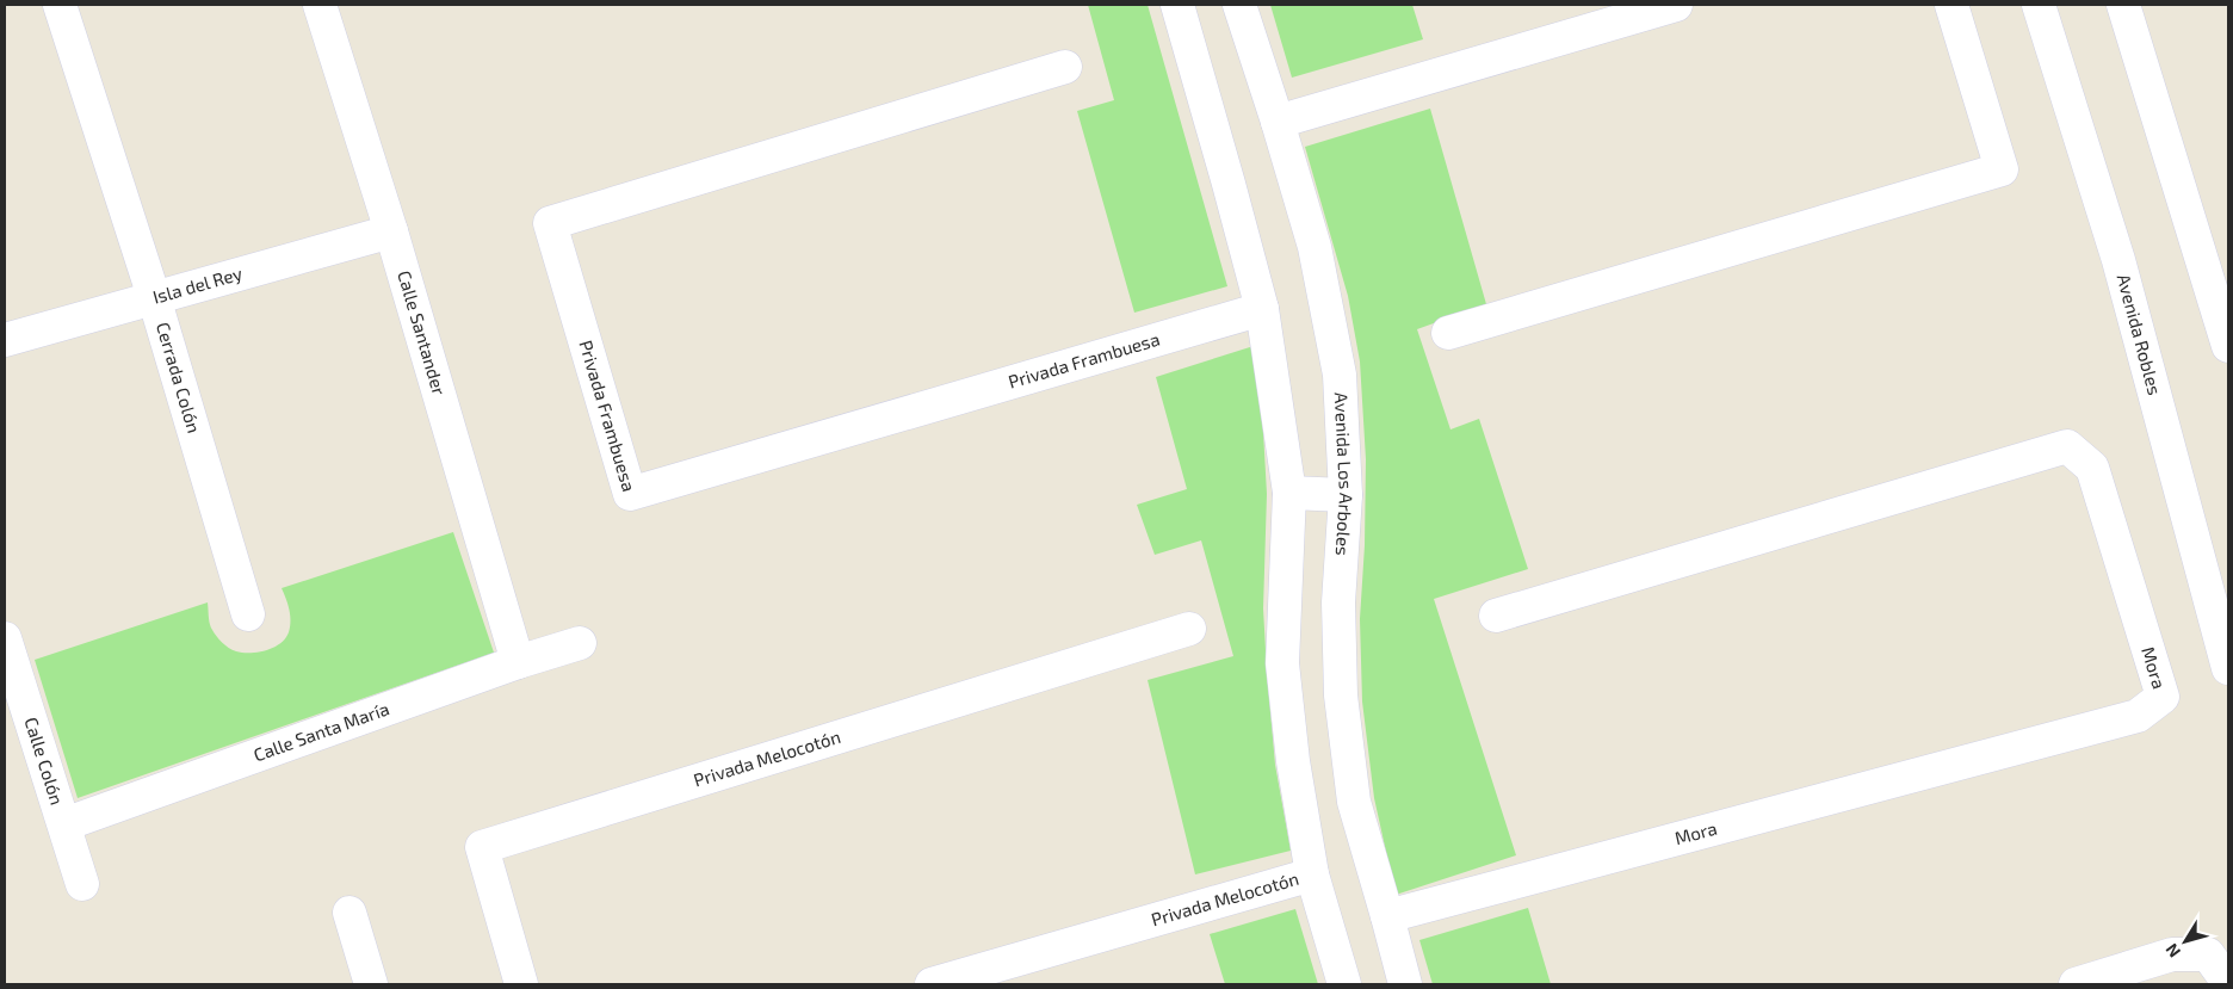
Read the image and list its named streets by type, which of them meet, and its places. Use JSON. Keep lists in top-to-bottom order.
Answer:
{
  "streets": {
    "street": [
      "Isla del Rey",
      "Calle Santander",
      "Avenida Robles",
      "Privada Frambuesa",
      "Cerrada Colón",
      "Avenida Los Arboles",
      "Mora",
      "Calle Santa María",
      "Privada Melocotón",
      "Calle Colón"
    ]
  },
  "crossings": [
    ["Isla del Rey", "Calle Santander"],
    ["Isla del Rey", "Cerrada Colón"],
    ["Calle Santander", "Calle Santa María"],
    ["Avenida Los Arboles", "Mora"],
    ["Calle Santa María", "Calle Colón"]
  ],
  "north": "bottom left"
}
